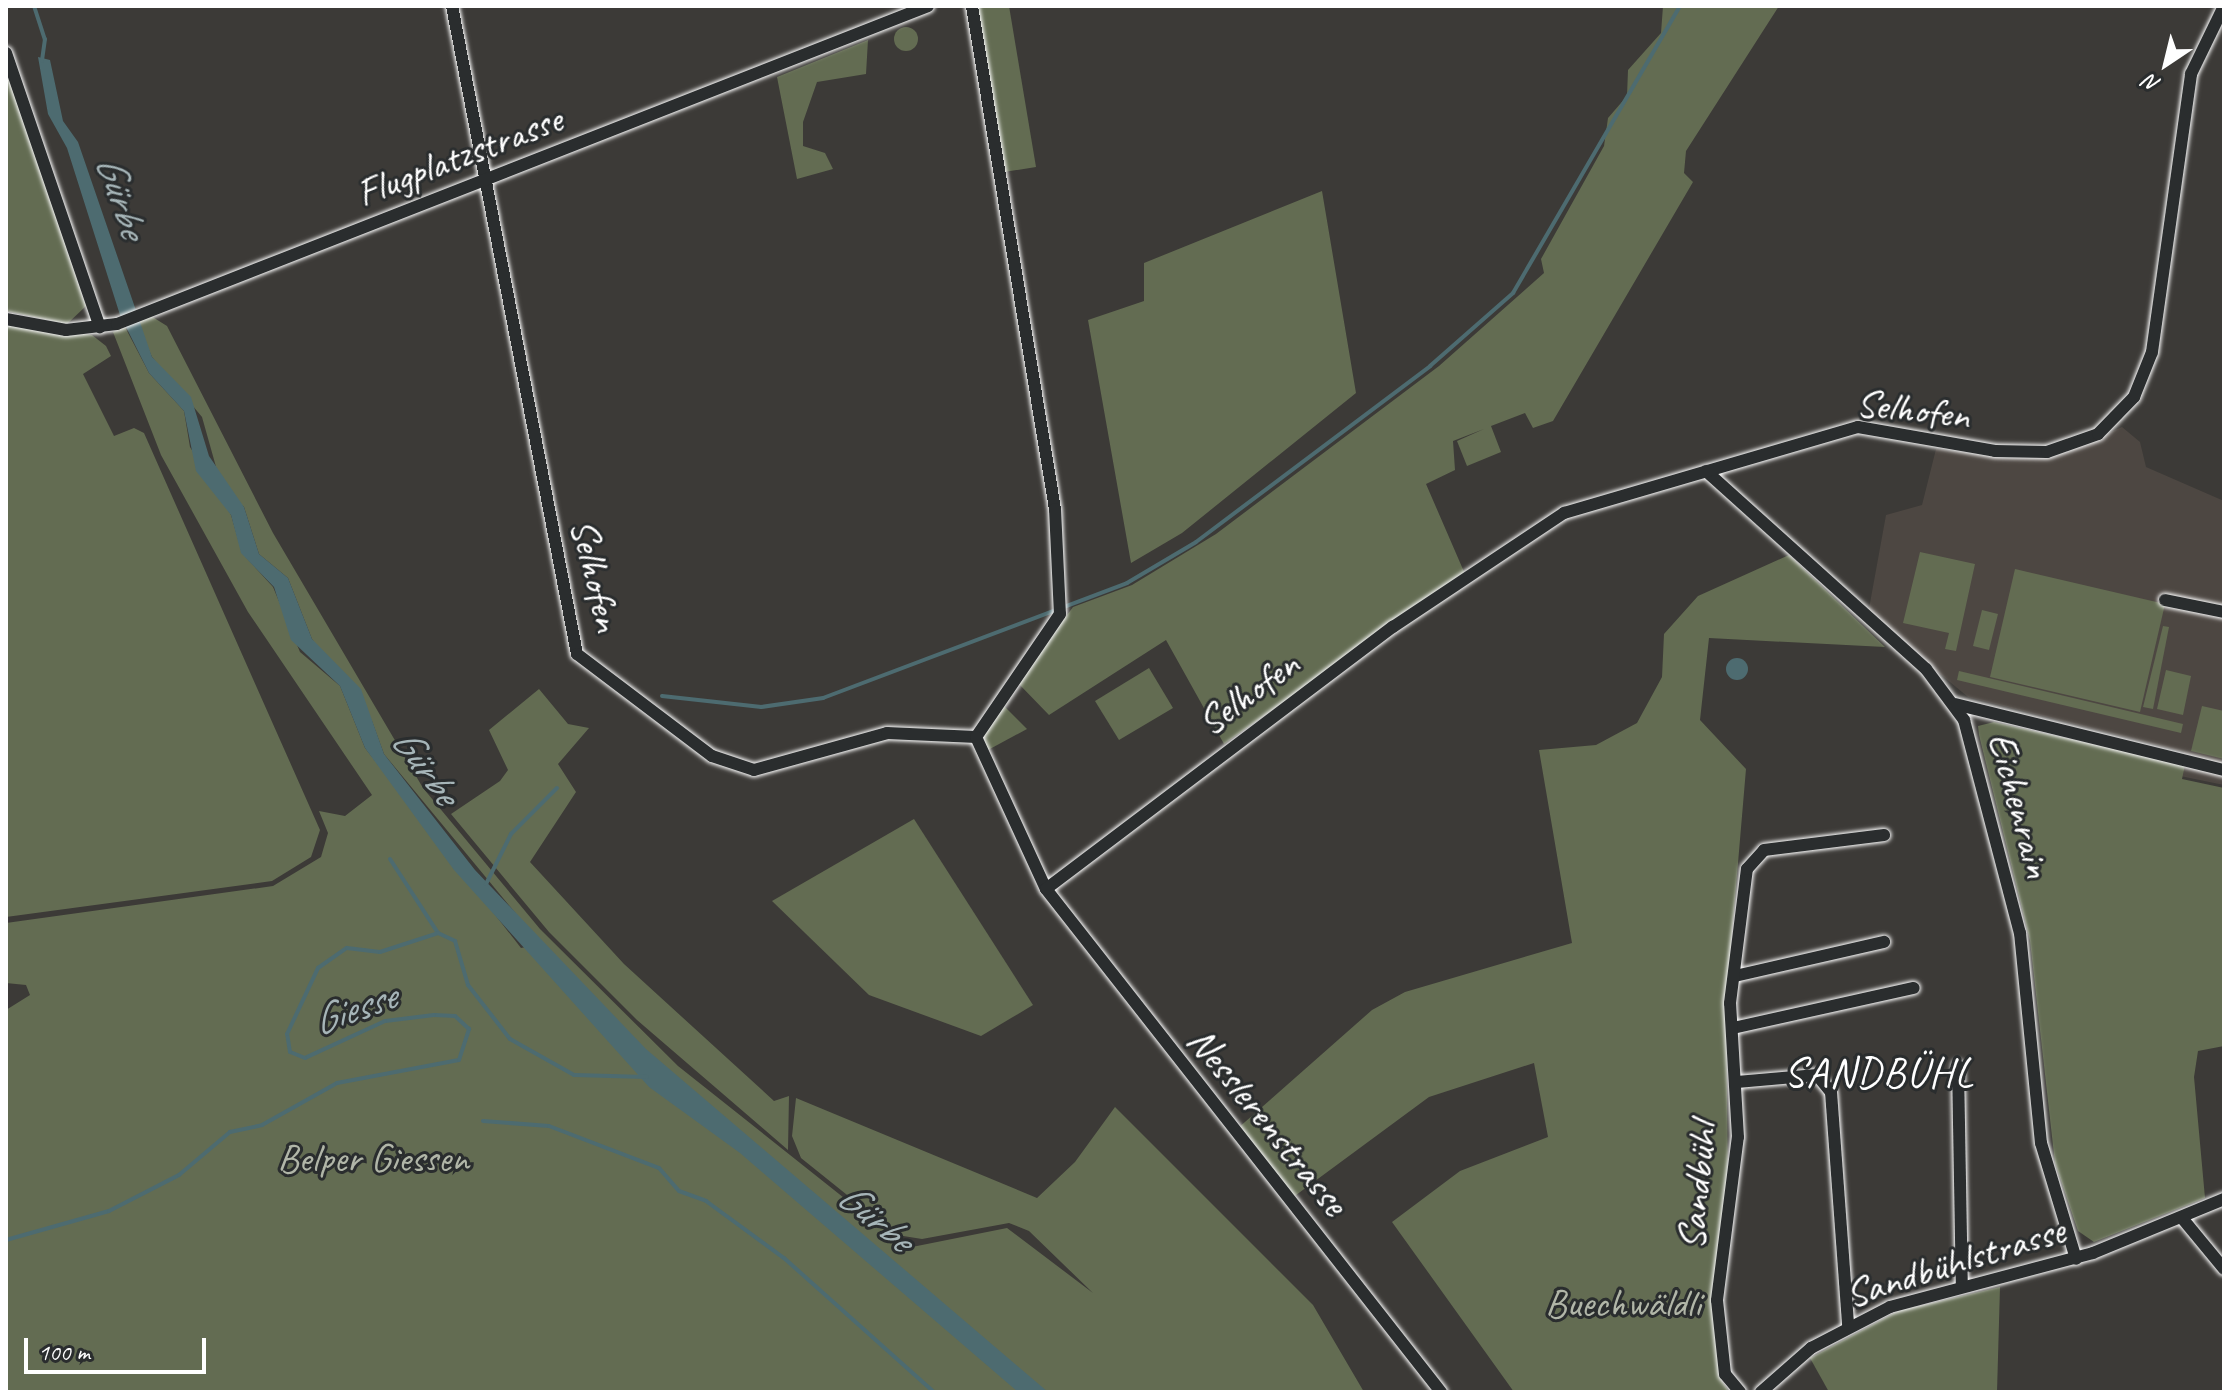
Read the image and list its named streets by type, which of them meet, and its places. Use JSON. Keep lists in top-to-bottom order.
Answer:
{
  "streets": {
    "street": [
      "Flugplatzstrasse",
      "Selhofen",
      "Eichenrain",
      "Nesslerenstrasse",
      "Sandbühl",
      "Sandbühlstrasse"
    ]
  },
  "crossings": [
    ["Flugplatzstrasse", "Selhofen"],
    ["Selhofen", "Eichenrain"],
    ["Selhofen", "Nesslerenstrasse"],
    ["Eichenrain", "Sandbühlstrasse"]
  ],
  "districts": ["SANDBÜHL"],
  "water": ["Gürbe", "Giesse"],
  "parks": ["Belper Giessen", "Buechwäldli"],
  "scale_bar": "100 m",
  "north": "bottom left"
}
